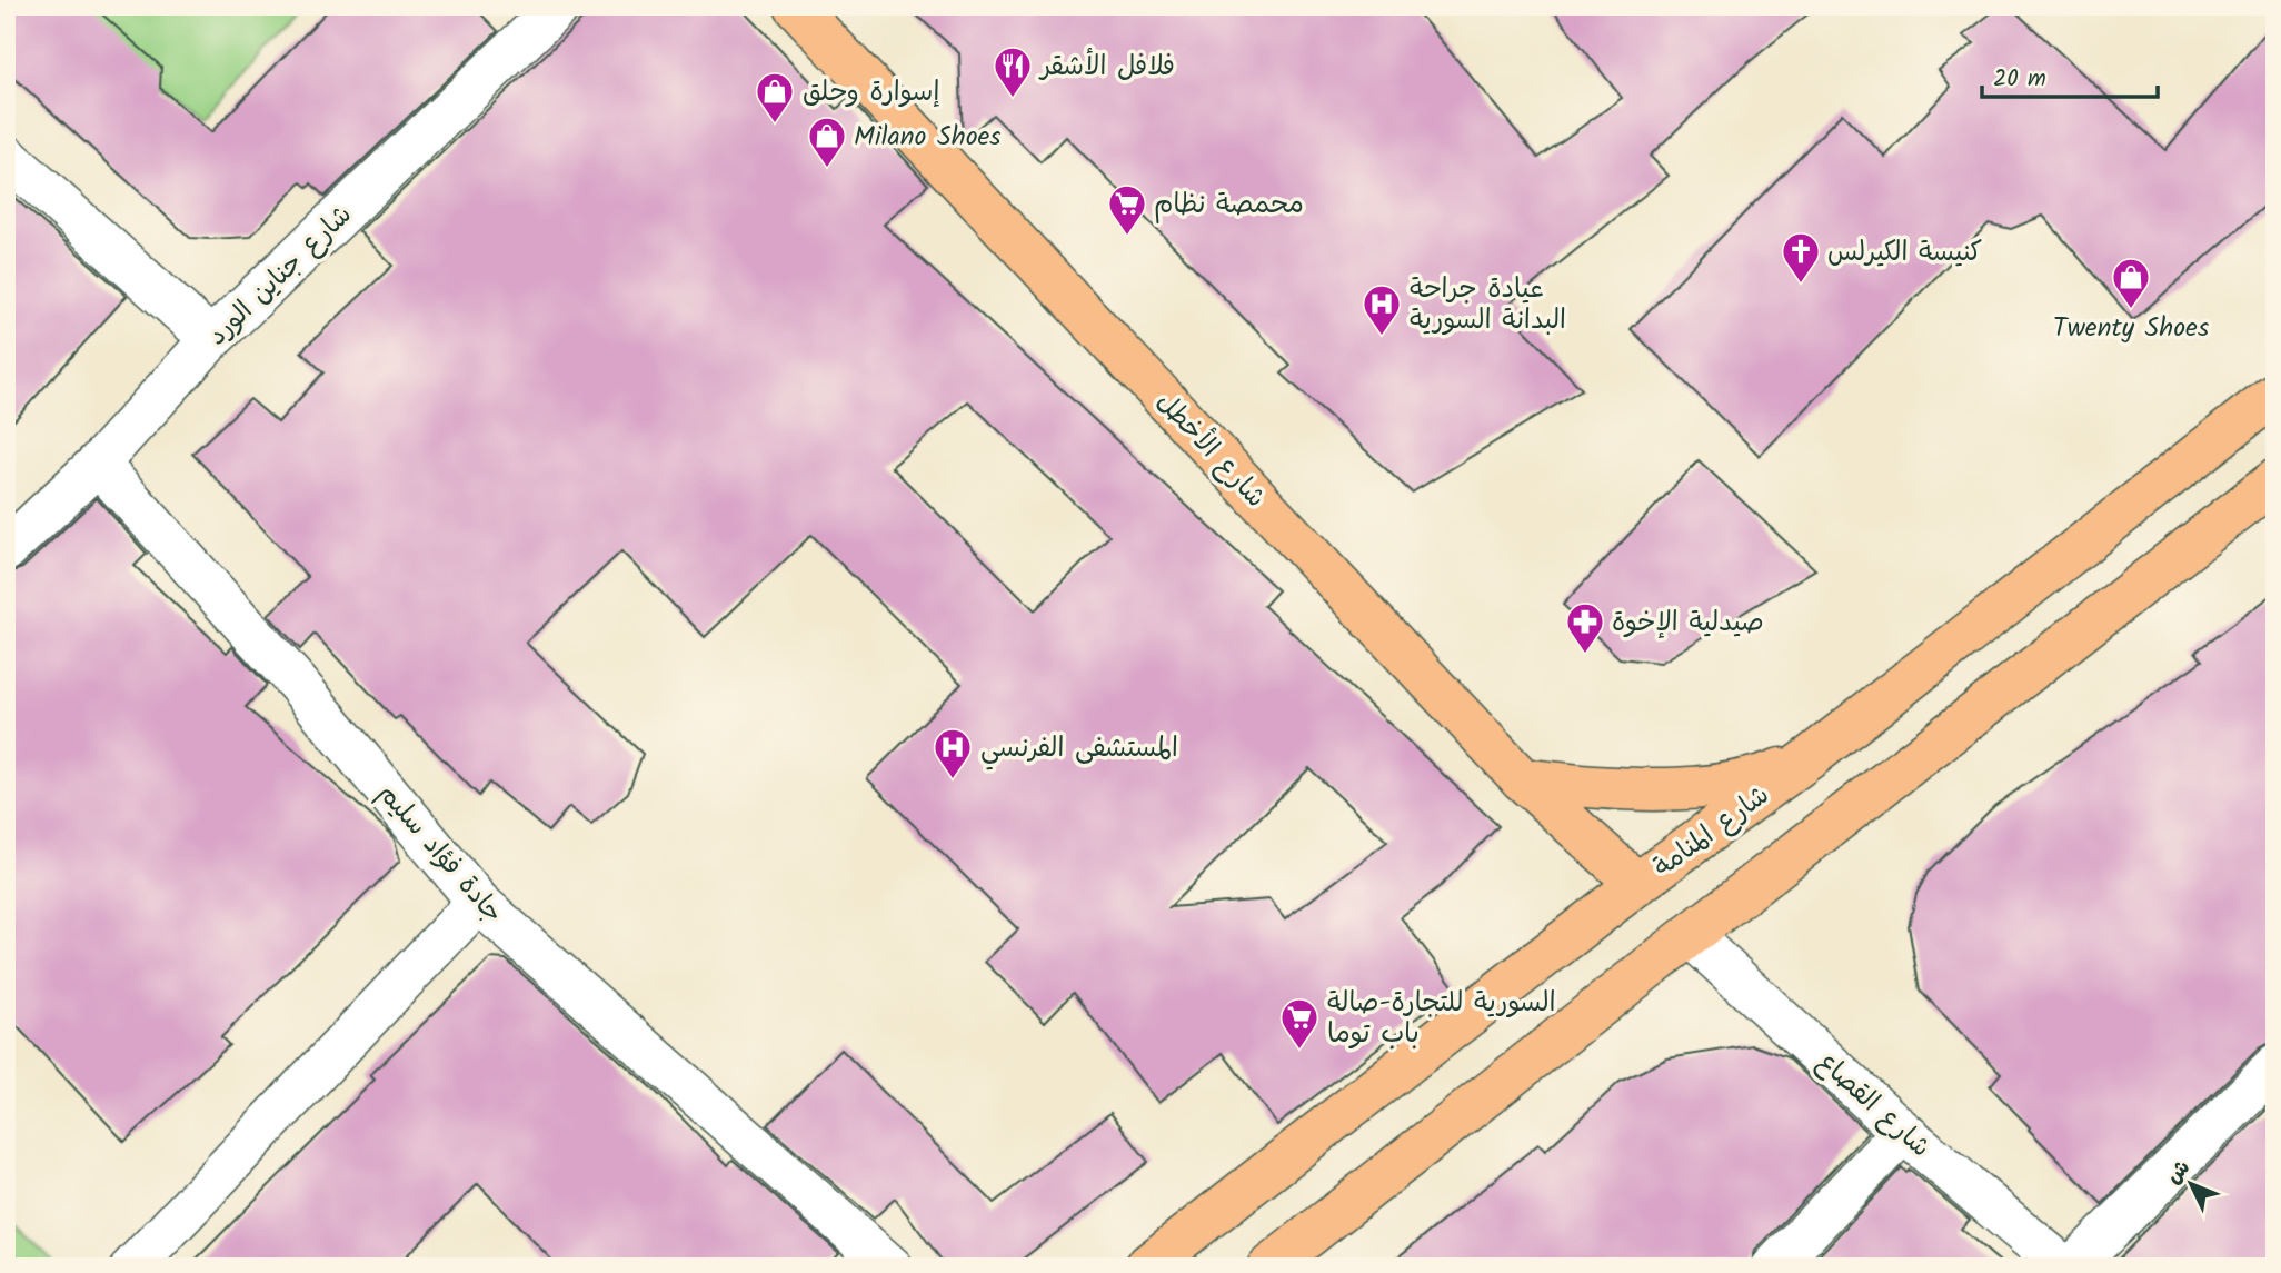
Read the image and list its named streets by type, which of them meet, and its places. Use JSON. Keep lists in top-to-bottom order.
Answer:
{
  "streets": {
    "main road": ["شارع الأخطل", "شارع المنامة"],
    "street": ["شارع جناين الورد", "جادة فؤاد سليم", "شارع القصاع"]
  },
  "crossings": [
    ["شارع جناين الورد", "جادة فؤاد سليم"],
    ["شارع الأخطل", "شارع المنامة"]
  ],
  "places": {
    "restaurant": ["فلافل الأشقر"],
    "shop": ["إسوارة وحلق", "Milano Shoes", "Twenty Shoes"],
    "supermarket": ["محمصة نظام", "السورية للتجارة-صالة باب توما"],
    "church": ["كنيسة الكيرلس"],
    "hospital": ["عيادة جراحة البدانة السورية", "المستشفى الفرنسي"],
    "pharmacy": ["صيدلية الإخوة"]
  },
  "scale_bar": "20 m",
  "north": "top left"
}
